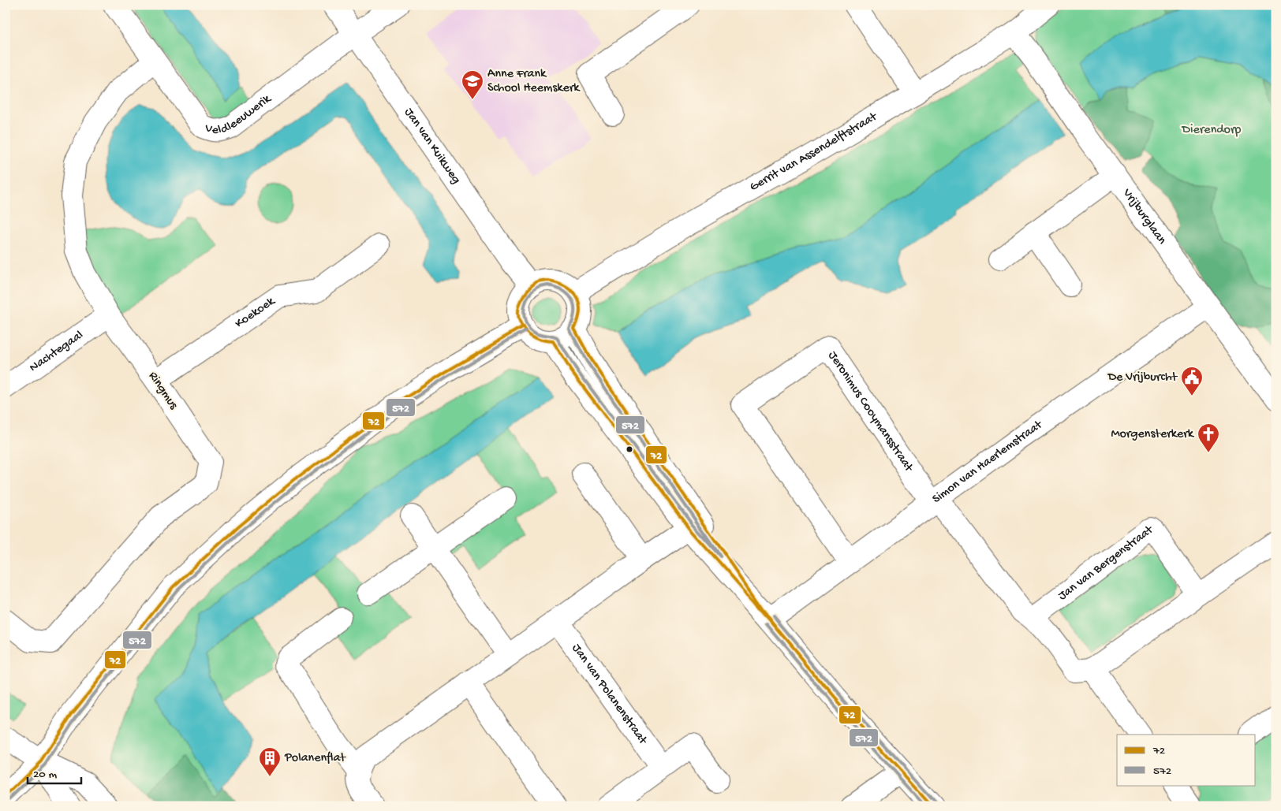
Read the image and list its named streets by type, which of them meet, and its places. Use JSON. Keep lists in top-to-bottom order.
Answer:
{
  "streets": {
    "street": [
      "Veldleeuwerik",
      "Jan van Kuikweg",
      "Gerrit van Assendelftstraat",
      "Vrijburglaan",
      "Koekoek",
      "Nachtegaal",
      "Ringmus",
      "Jeronimus Cooymansstraat",
      "Simon van Haerlemstraat",
      "Jan van Bergenstraat",
      "Jan van Polanenstraat"
    ]
  },
  "crossings": [
    ["Veldleeuwerik", "Jan van Kuikweg"],
    ["Veldleeuwerik", "Ringmus"],
    ["Jan van Kuikweg", "Gerrit van Assendelftstraat"],
    ["Gerrit van Assendelftstraat", "Vrijburglaan"],
    ["Vrijburglaan", "Simon van Haerlemstraat"],
    ["Koekoek", "Ringmus"],
    ["Nachtegaal", "Ringmus"],
    ["Jeronimus Cooymansstraat", "Simon van Haerlemstraat"]
  ],
  "parks": ["Dierendorp"],
  "places": {
    "school or university": ["Anne Frank School Heemskerk"],
    "public building": ["De Vrijburcht"],
    "church": ["Morgensterkerk"],
    "building": ["Polanenflat"]
  },
  "lines": ["transit line 72", "transit line 572"],
  "legend": ["72", "572"],
  "scale_bar": "20 m"
}
